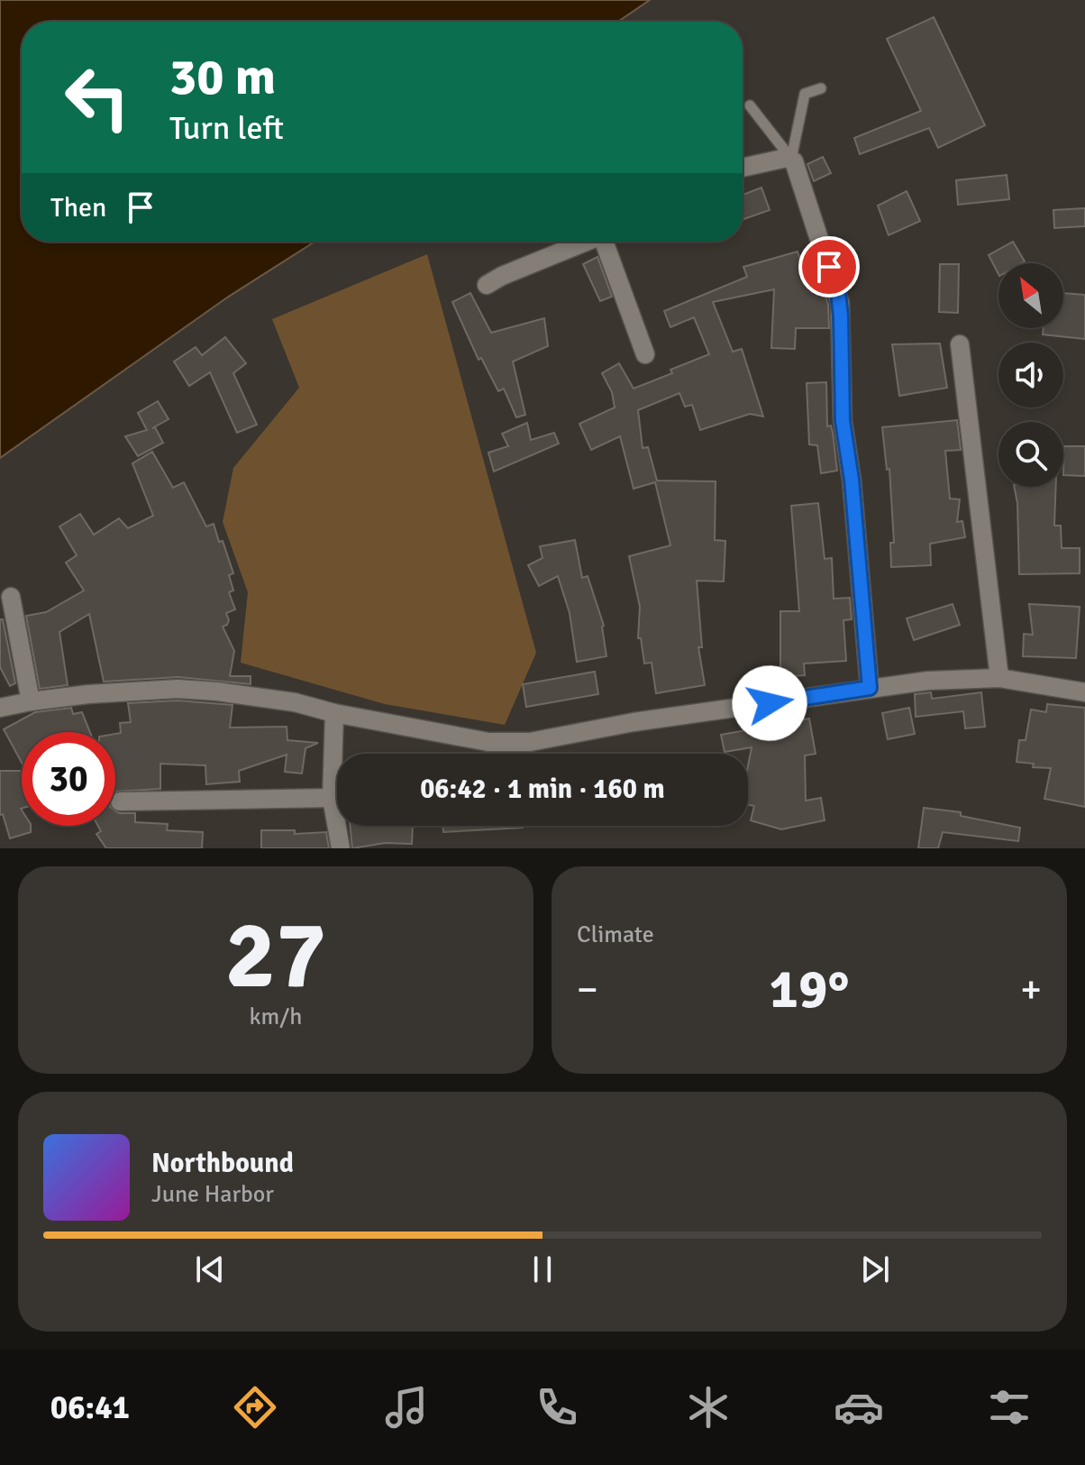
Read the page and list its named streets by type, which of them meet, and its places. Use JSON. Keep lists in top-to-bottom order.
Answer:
{
  "north": "top left",
  "page": {
    "turn": ["30 m", "Turn left"],
    "then": "Then",
    "limit": "30",
    "trip": "06:42 · 1 min · 160 m",
    "tile": [
      ["27", "km/h"],
      "Climate"
    ],
    "heat": ["−", "19°", "+"],
    "song": ["Northbound", "June Harbor"],
    "tabs": "06:41"
  }
}
